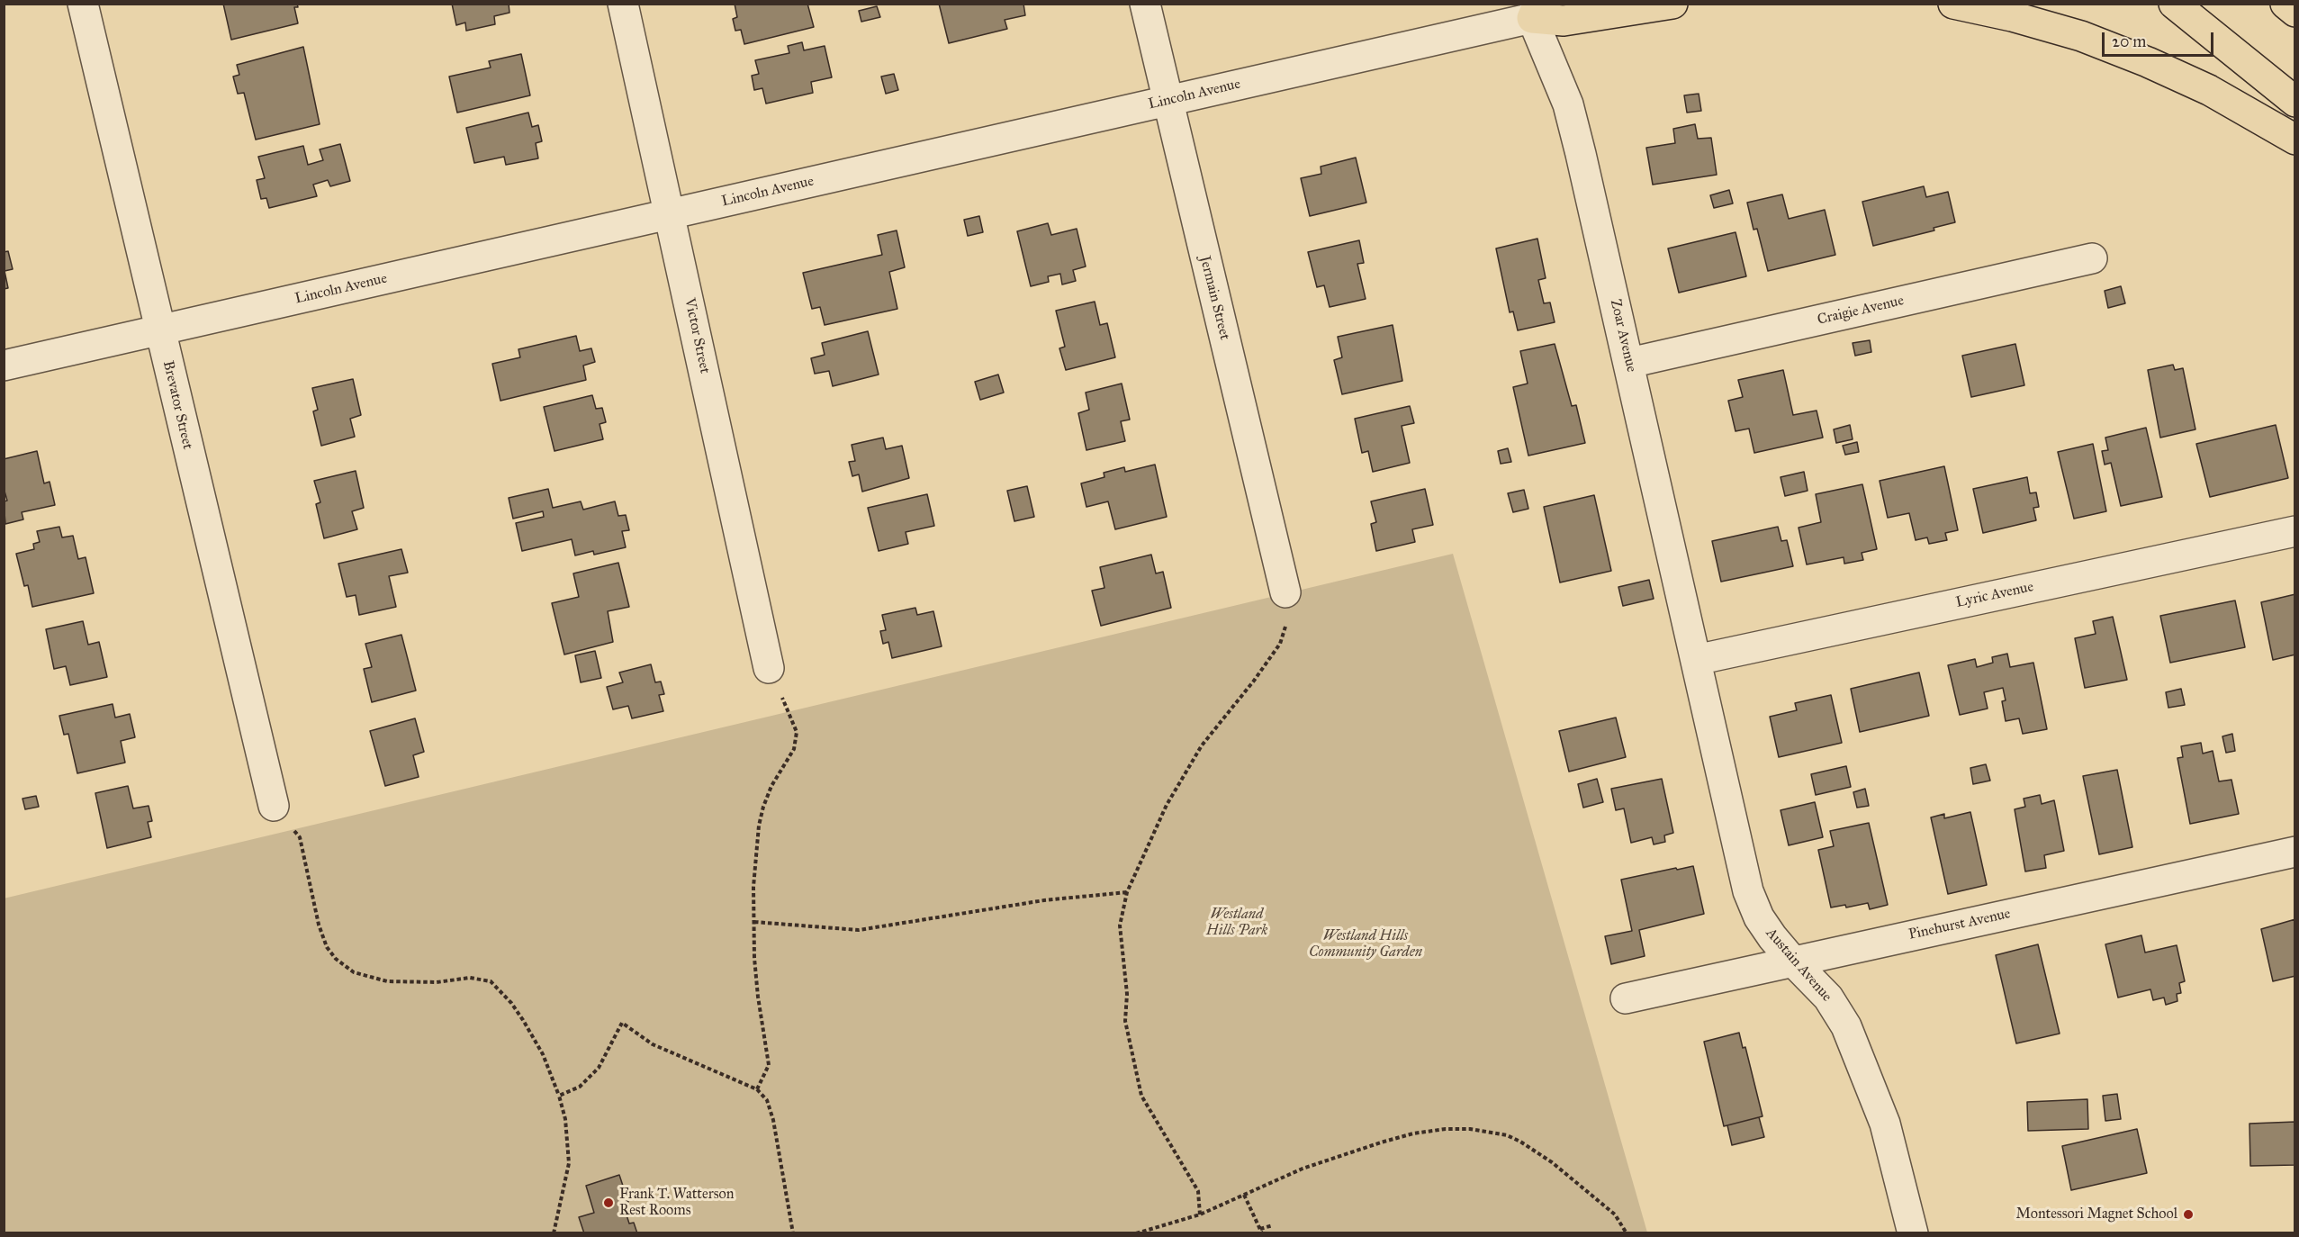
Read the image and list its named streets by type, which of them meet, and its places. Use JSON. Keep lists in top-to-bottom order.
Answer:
{
  "streets": {
    "street": [
      "Lincoln Avenue",
      "Jermain Street",
      "Craigie Avenue",
      "Victor Street",
      "Zoar Avenue",
      "Brevator Street",
      "Lyric Avenue",
      "Pinehurst Avenue",
      "Austain Avenue"
    ]
  },
  "crossings": [
    ["Lincoln Avenue", "Jermain Street"],
    ["Lincoln Avenue", "Victor Street"],
    ["Lincoln Avenue", "Zoar Avenue"],
    ["Lincoln Avenue", "Brevator Street"],
    ["Craigie Avenue", "Zoar Avenue"],
    ["Zoar Avenue", "Lyric Avenue"],
    ["Zoar Avenue", "Austain Avenue"],
    ["Lyric Avenue", "Austain Avenue"],
    ["Pinehurst Avenue", "Austain Avenue"]
  ],
  "parks": ["Westland Hills Park", "Westland Hills Community Garden"],
  "places": ["Frank T. Watterson Rest Rooms", "Montessori Magnet School"],
  "scale_bar": "20 m"
}
